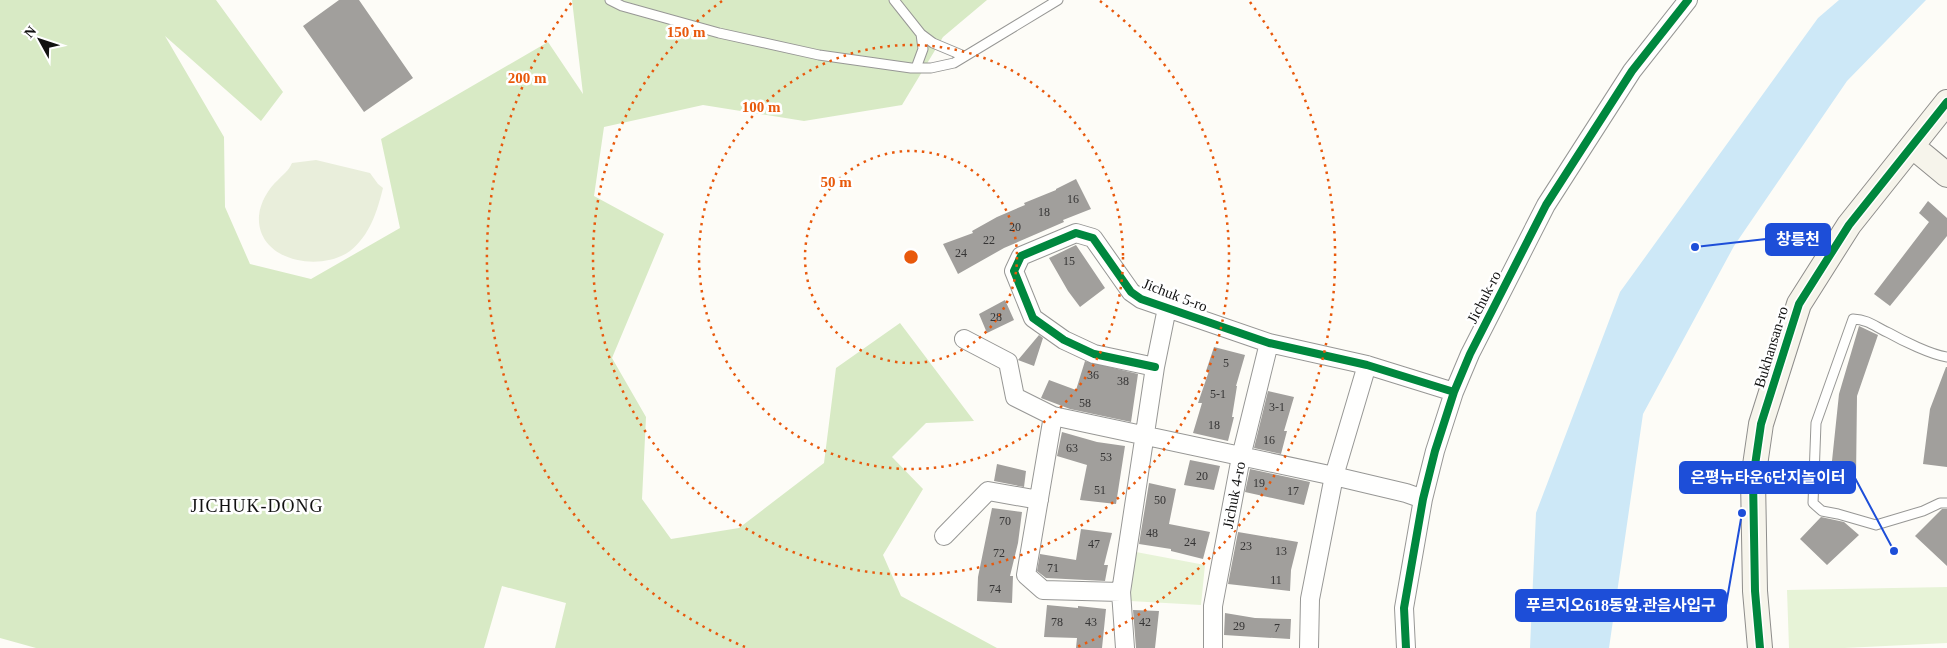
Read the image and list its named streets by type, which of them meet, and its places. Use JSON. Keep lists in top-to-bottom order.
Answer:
{
  "streets": {
    "main road": ["Bukhansan-ro"],
    "street": ["Jichuk 5-ro", "Jichuk-ro", "Jichuk 4-ro"]
  },
  "crossings": [
    ["Jichuk 5-ro", "Jichuk-ro"],
    ["Jichuk 5-ro", "Jichuk 4-ro"]
  ],
  "districts": ["JICHUK-DONG"],
  "places": ["창릉천", "푸르지오618동앞.관음사입구", "은평뉴타운6단지놀이터"],
  "house_numbers": [
    "16",
    "18",
    "20",
    "22",
    "24",
    "15",
    "28",
    "5",
    "36",
    "38",
    "5-1",
    "58",
    "3-1",
    "18",
    "16",
    "63",
    "53",
    "20",
    "19",
    "51",
    "17",
    "50",
    "70",
    "48",
    "24",
    "47",
    "23",
    "13",
    "72",
    "71",
    "11",
    "74",
    "78",
    "43",
    "42",
    "29",
    "7"
  ],
  "north": "top left",
  "rings": [
    "150 m",
    "200 m",
    "100 m",
    "50 m"
  ]
}
